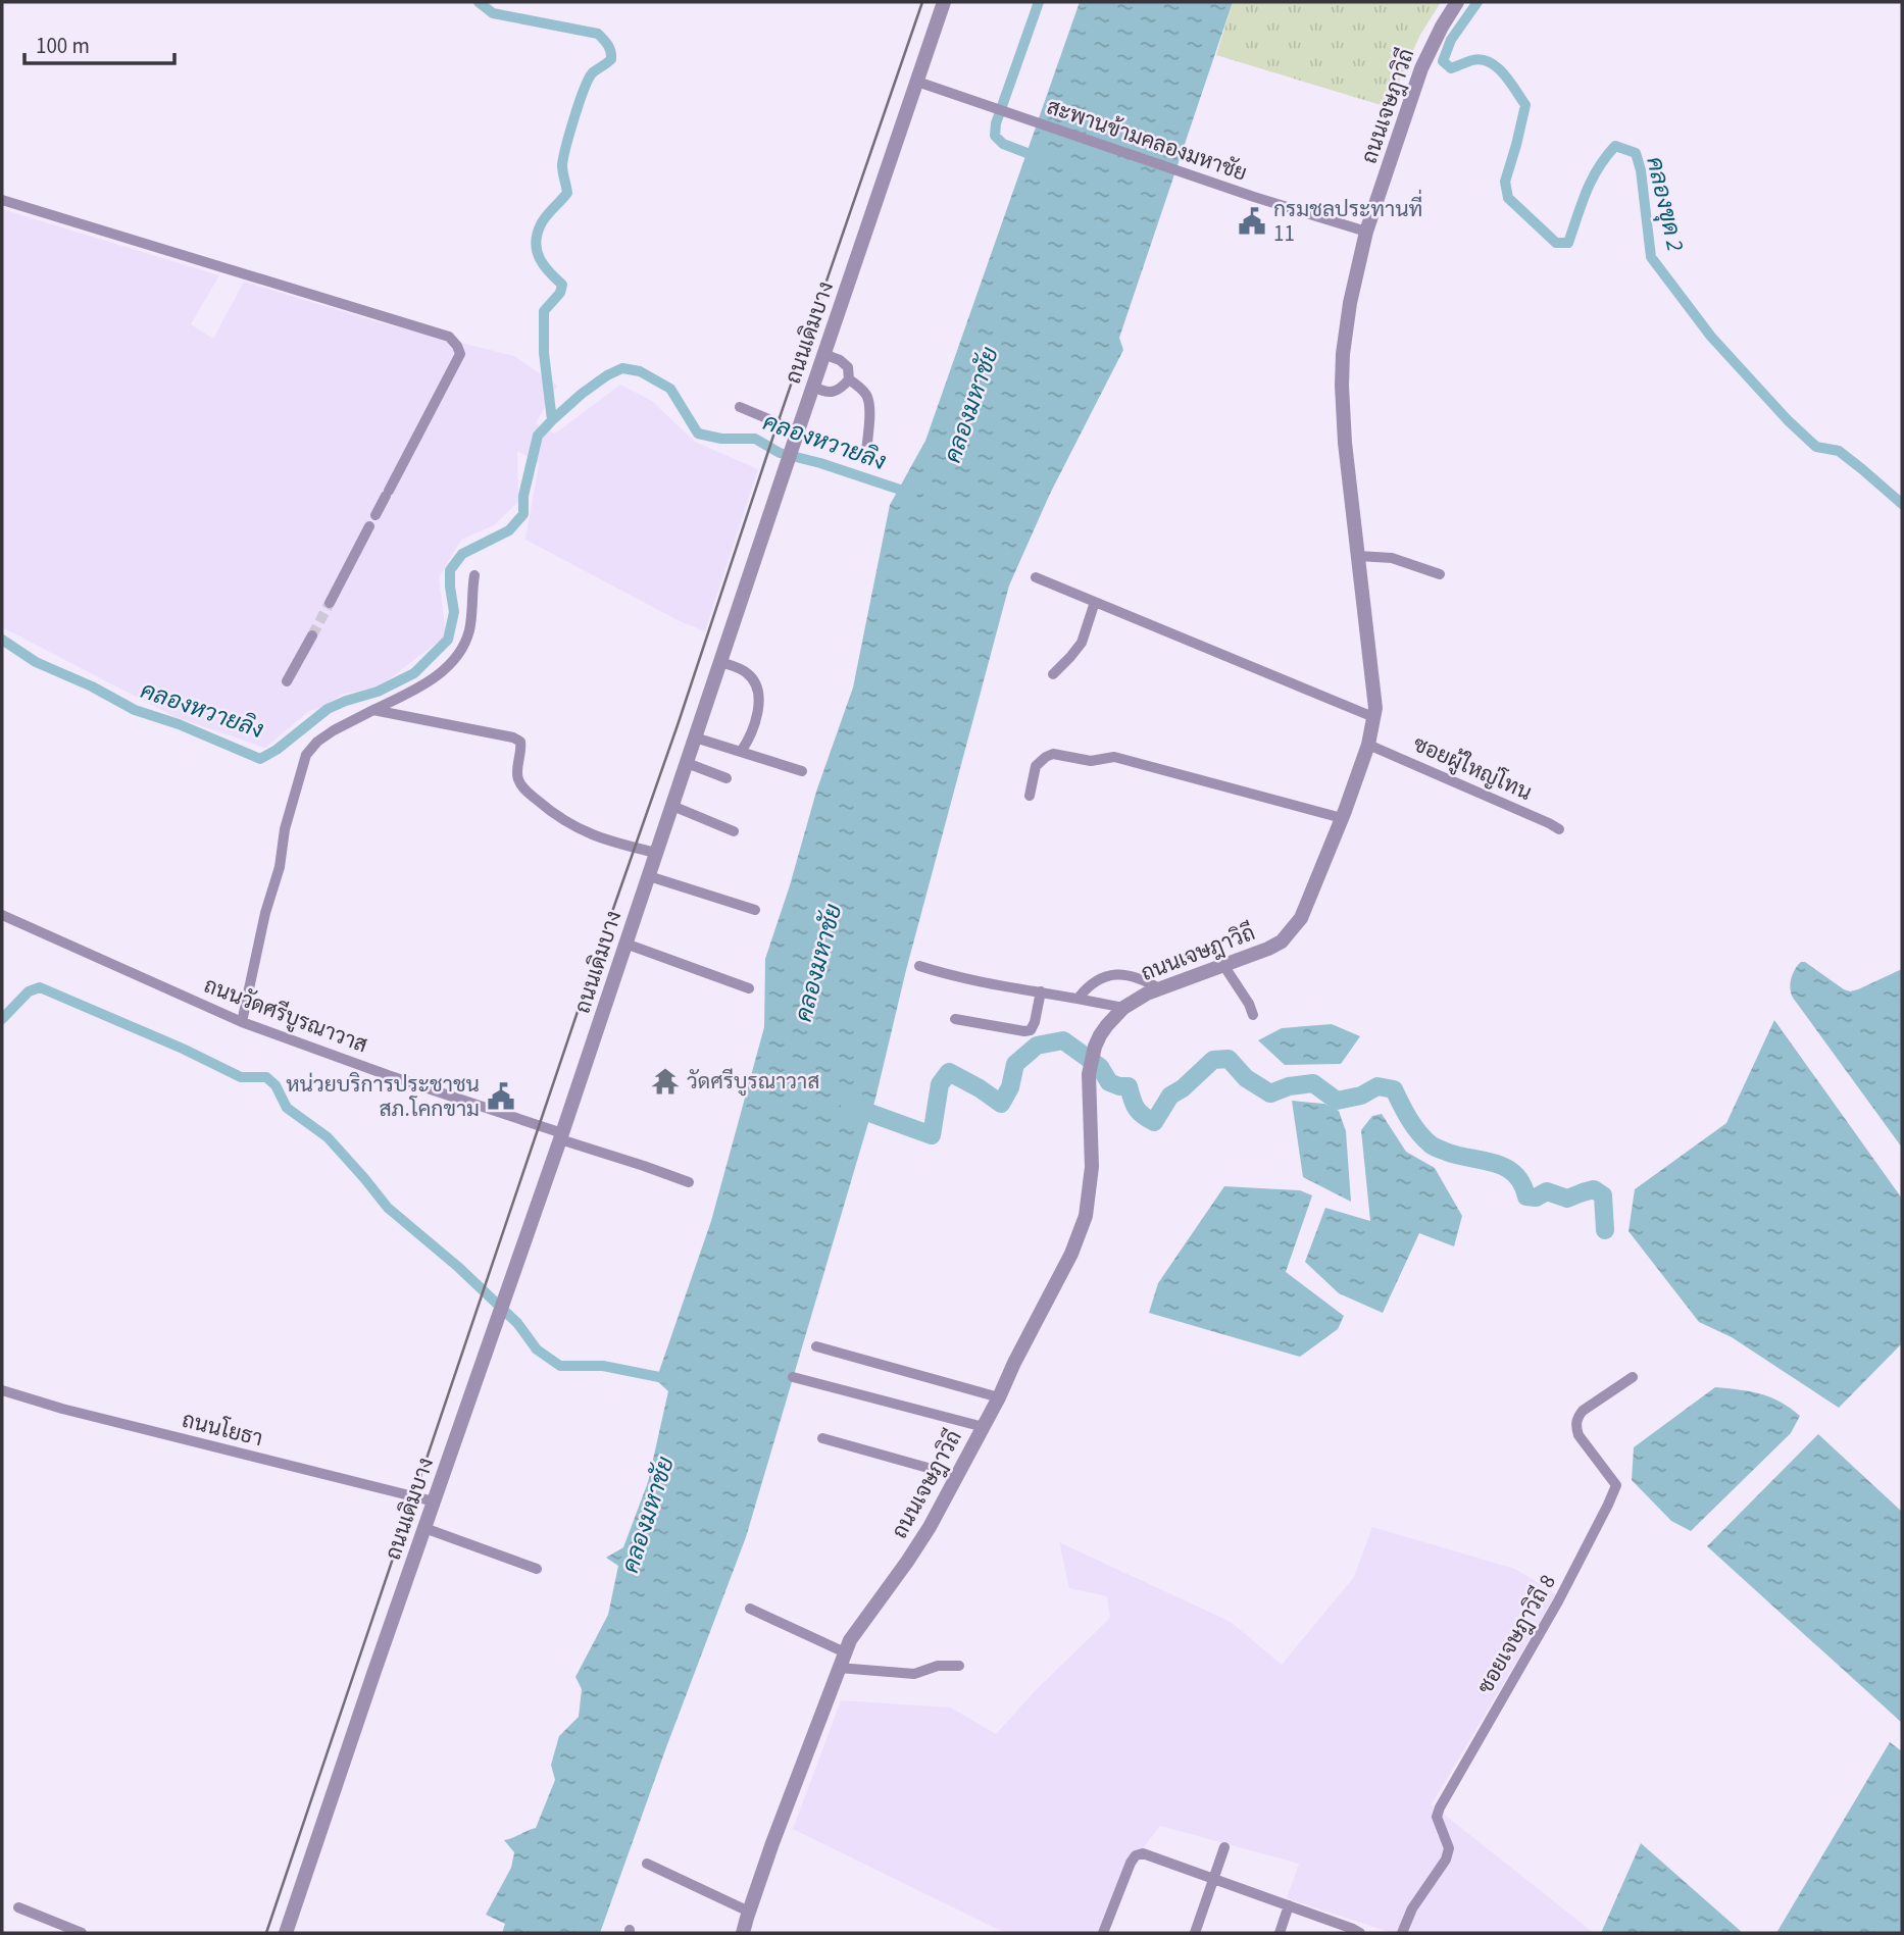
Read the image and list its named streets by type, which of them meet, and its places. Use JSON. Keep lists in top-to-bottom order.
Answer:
{
  "streets": {
    "street": [
      "ถนนเจษฎาวิถี",
      "สะพานข้ามคลองมหาชัย",
      "ถนนเดิมบาง",
      "ซอยผู้ใหญ่โทน",
      "ถนนวัดศรีบูรณาวาส",
      "ถนนโยธา",
      "ซอยเจษฎาวิถี 8"
    ]
  },
  "crossings": [
    ["ถนนเจษฎาวิถี", "สะพานข้ามคลองมหาชัย"],
    ["ถนนเจษฎาวิถี", "ซอยผู้ใหญ่โทน"],
    ["สะพานข้ามคลองมหาชัย", "ถนนเดิมบาง"],
    ["ถนนเดิมบาง", "ถนนวัดศรีบูรณาวาส"],
    ["ถนนเดิมบาง", "ถนนโยธา"]
  ],
  "water": ["คลองขุด 2", "คลองมหาชัย", "คลองหวายลิง"],
  "places": {
    "public building": ["กรมชลประทานที่ 11", "หน่วยบริการประชาชน สภ.โคกขาม"],
    "temple": ["วัดศรีบูรณาวาส"]
  },
  "scale_bar": "100 m"
}
